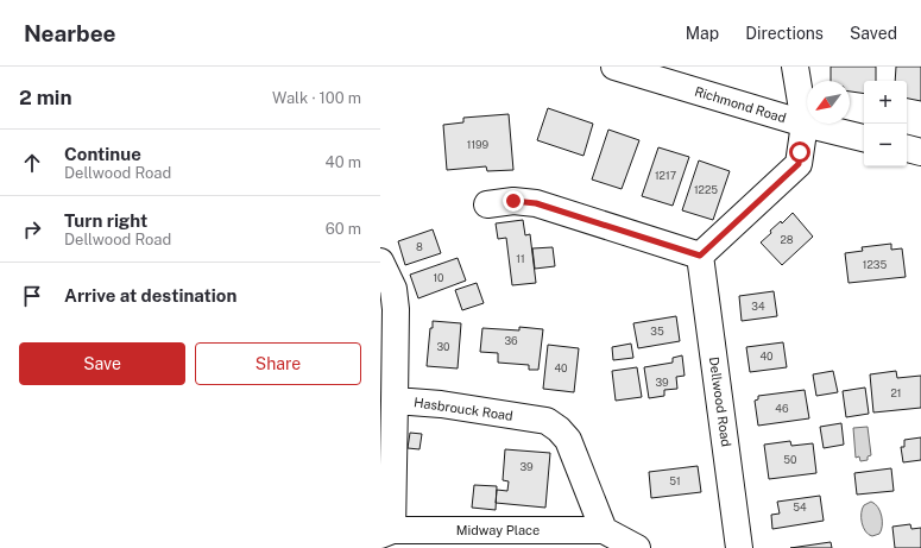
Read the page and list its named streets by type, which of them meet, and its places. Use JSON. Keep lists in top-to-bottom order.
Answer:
{
  "streets": {
    "street": [
      "Richmond Road",
      "Dellwood Road",
      "Hasbrouck Road",
      "Midway Place"
    ]
  },
  "crossings": [
    ["Hasbrouck Road", "Midway Place"]
  ],
  "house_numbers": [
    "1199",
    "1217",
    "1225",
    "28",
    "8",
    "11",
    "1235",
    "10",
    "34",
    "35",
    "36",
    "30",
    "40",
    "40",
    "39",
    "21",
    "46",
    "50",
    "39",
    "51",
    "54"
  ],
  "north": "bottom left",
  "page": {
    "header": "Nearbee",
    "nav": ["Map", "Directions", "Saved"],
    "heading": ["2 min", "Walk · 100 m"],
    "map_buttons": ["+", "−"],
    "list": [
      ["Continue", "Dellwood Road", "40 m"],
      ["Turn right", "Dellwood Road", "60 m"],
      "Arrive at destination"
    ],
    "buttons": ["Save", "Share"]
  }
}
